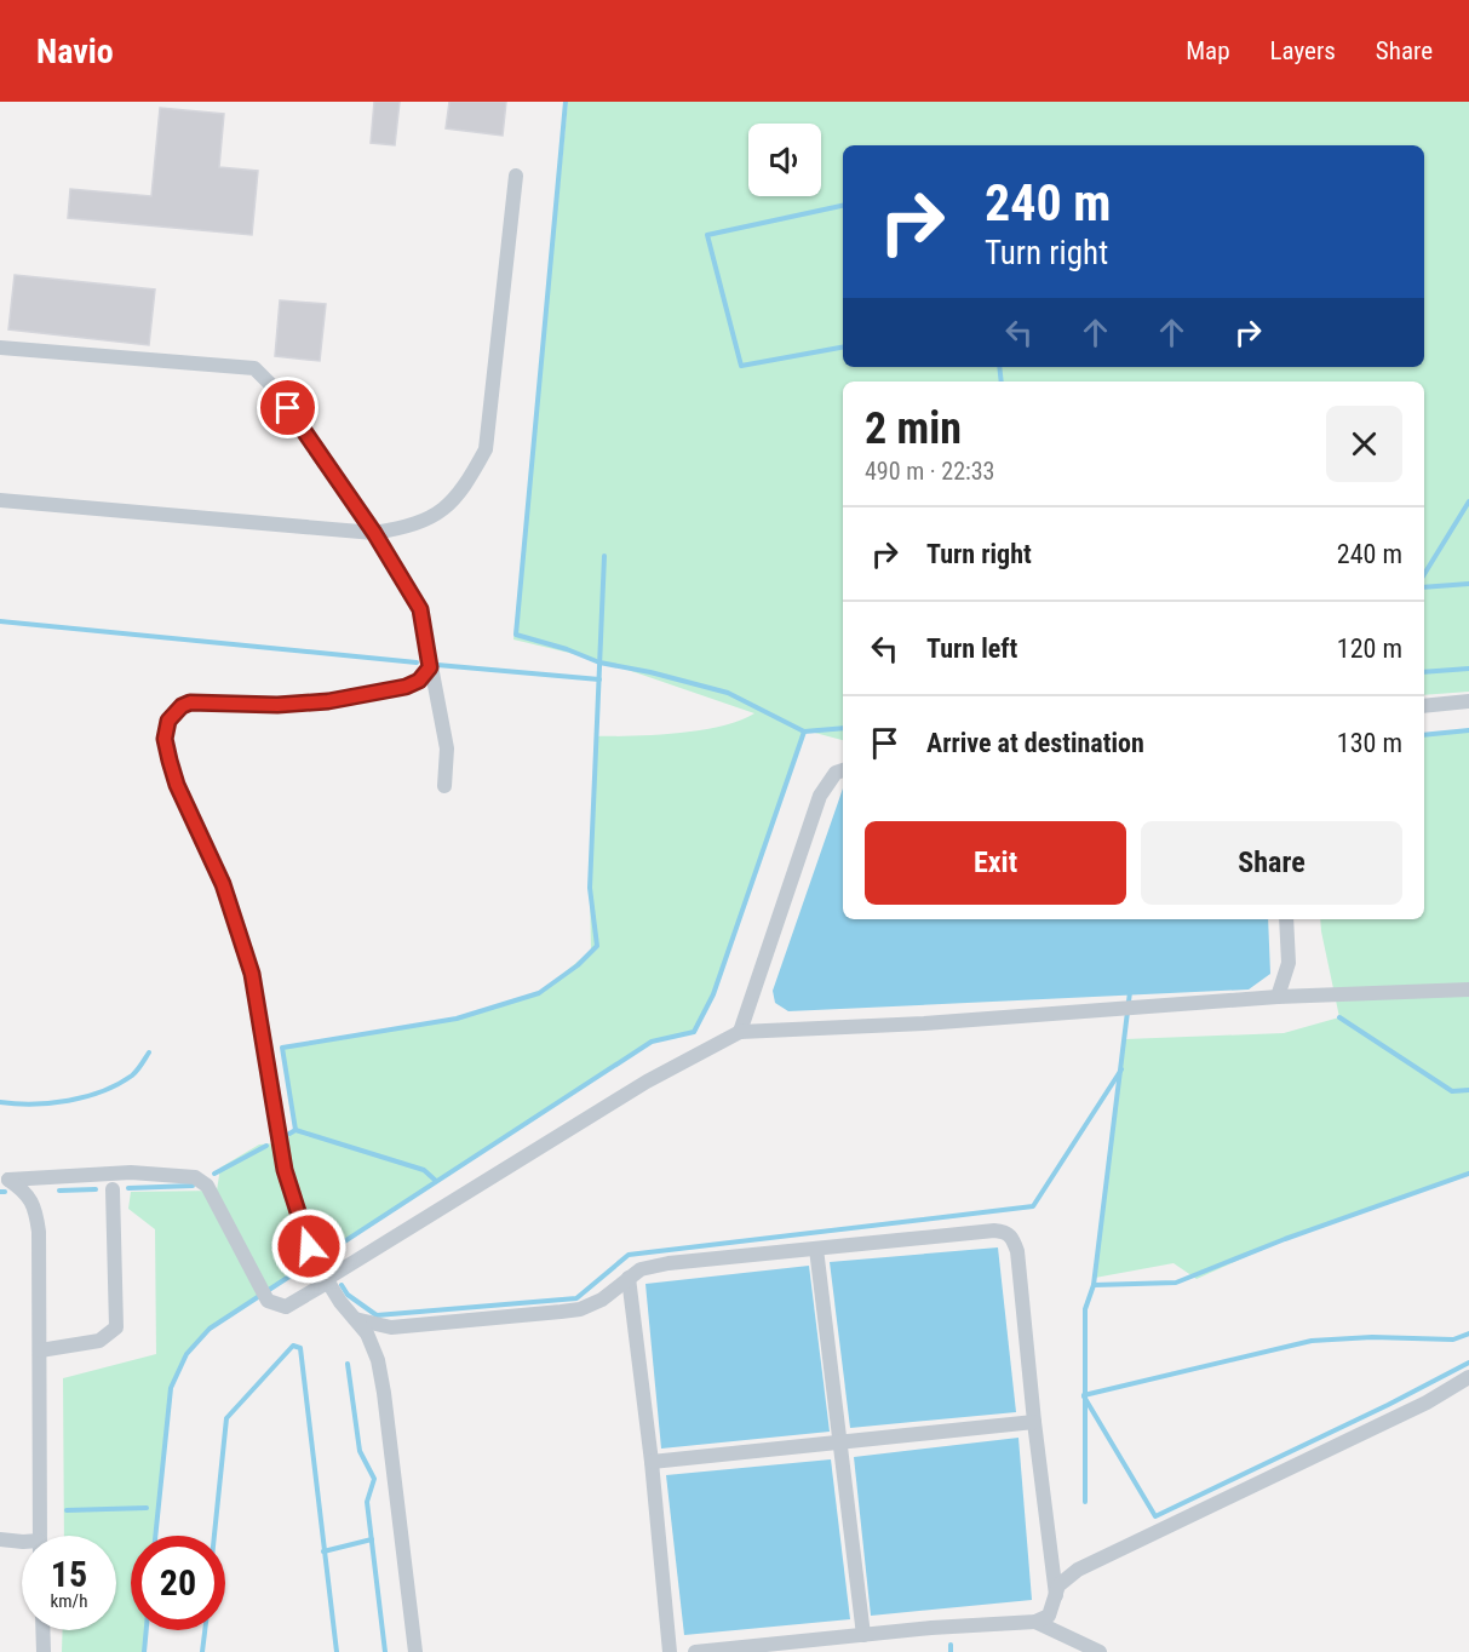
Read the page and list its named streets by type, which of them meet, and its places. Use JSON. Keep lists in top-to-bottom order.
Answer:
{
  "page": {
    "header": "Navio",
    "nav": ["Map", "Layers", "Share"],
    "turn": ["240 m", "Turn right"],
    "heading": ["2 min", "490 m · 22:33"],
    "list": [
      {
        "name": "Turn right",
        "value": "240 m"
      },
      {
        "name": "Turn left",
        "value": "120 m"
      },
      {
        "name": "Arrive at destination",
        "value": "130 m"
      }
    ],
    "buttons": ["Exit", "Share"],
    "speed": "15 km/h",
    "limit": "20"
  }
}
